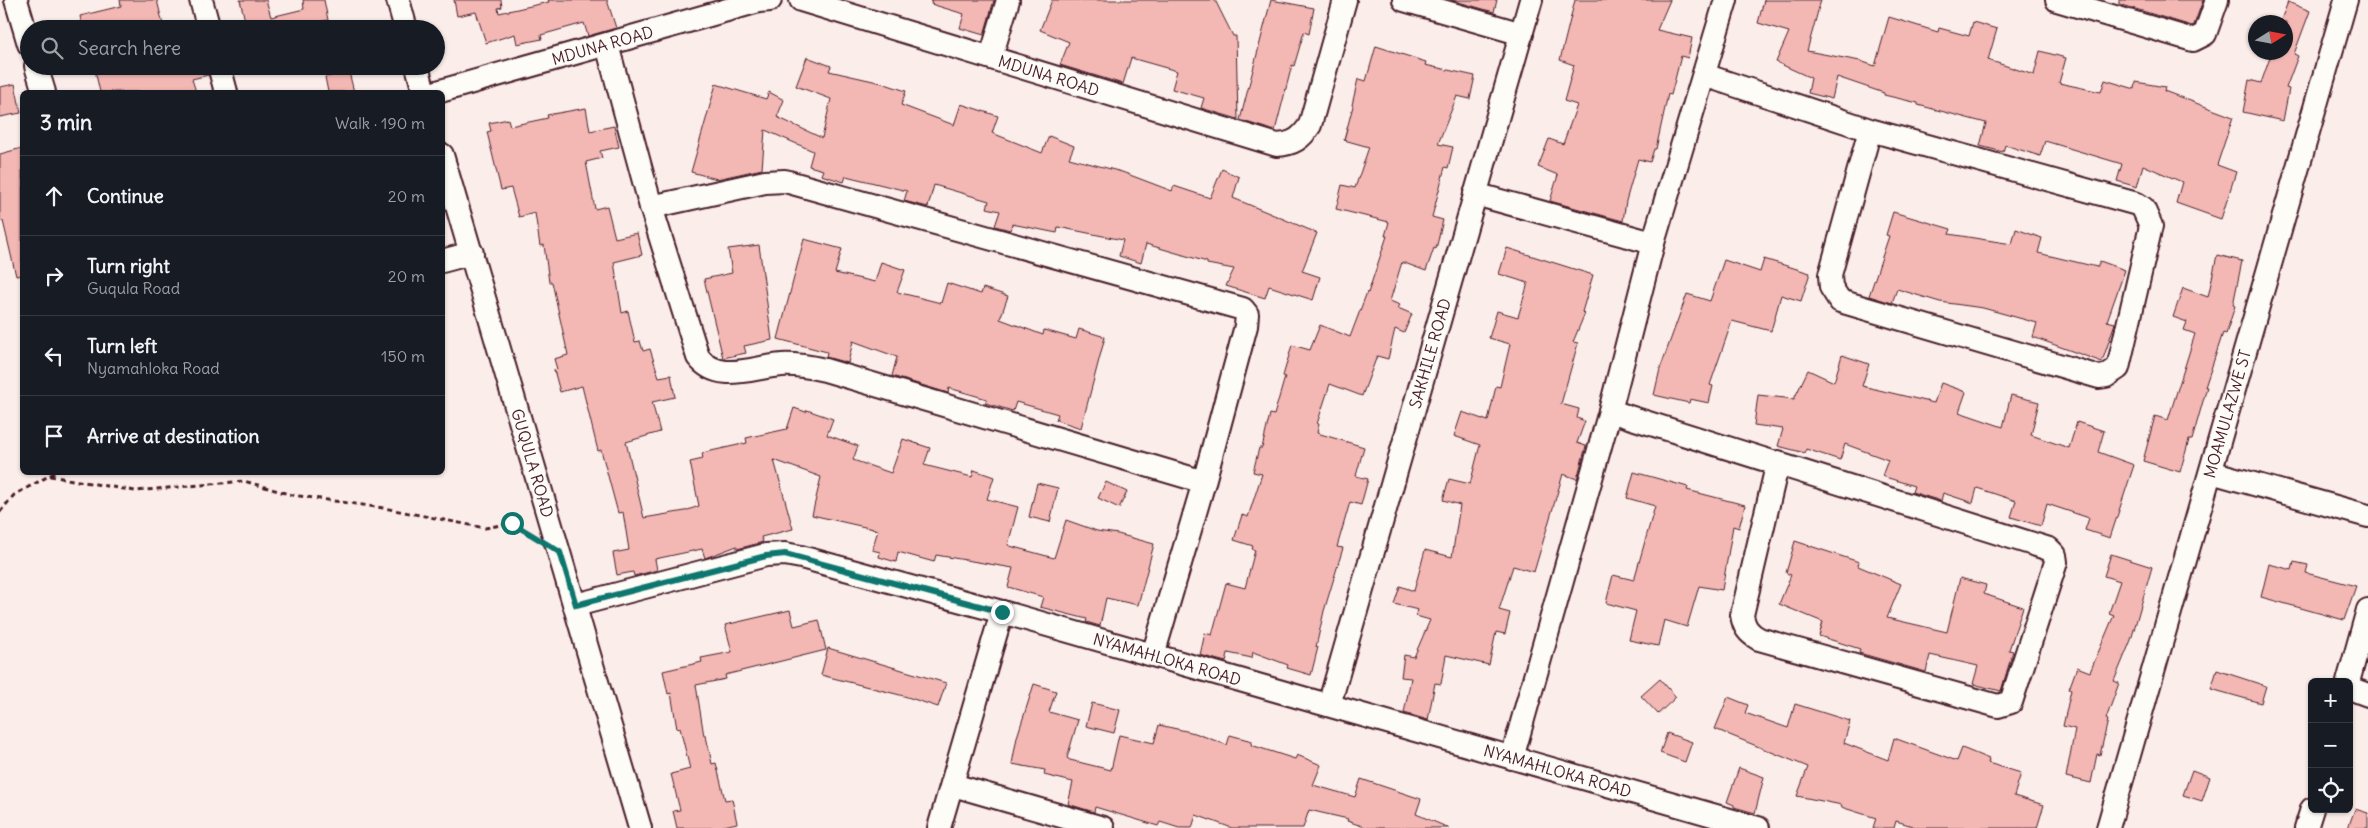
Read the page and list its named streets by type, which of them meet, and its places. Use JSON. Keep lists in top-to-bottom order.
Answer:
{
  "streets": {
    "street": [
      "MDUNA ROAD",
      "SAKHILE ROAD",
      "MOAMULAZWE ST",
      "GUQULA ROAD",
      "NYAMAHLOKA ROAD"
    ]
  },
  "crossings": [
    ["SAKHILE ROAD", "NYAMAHLOKA ROAD"],
    ["GUQULA ROAD", "NYAMAHLOKA ROAD"]
  ],
  "north": "right",
  "page": {
    "search": "Search here",
    "heading": ["3 min", "Walk · 190 m"],
    "list": [
      ["Continue", "20 m"],
      ["Turn right", "Guqula Road", "20 m"],
      ["Turn left", "Nyamahloka Road", "150 m"],
      "Arrive at destination"
    ],
    "map_buttons": ["+", "−"]
  }
}
